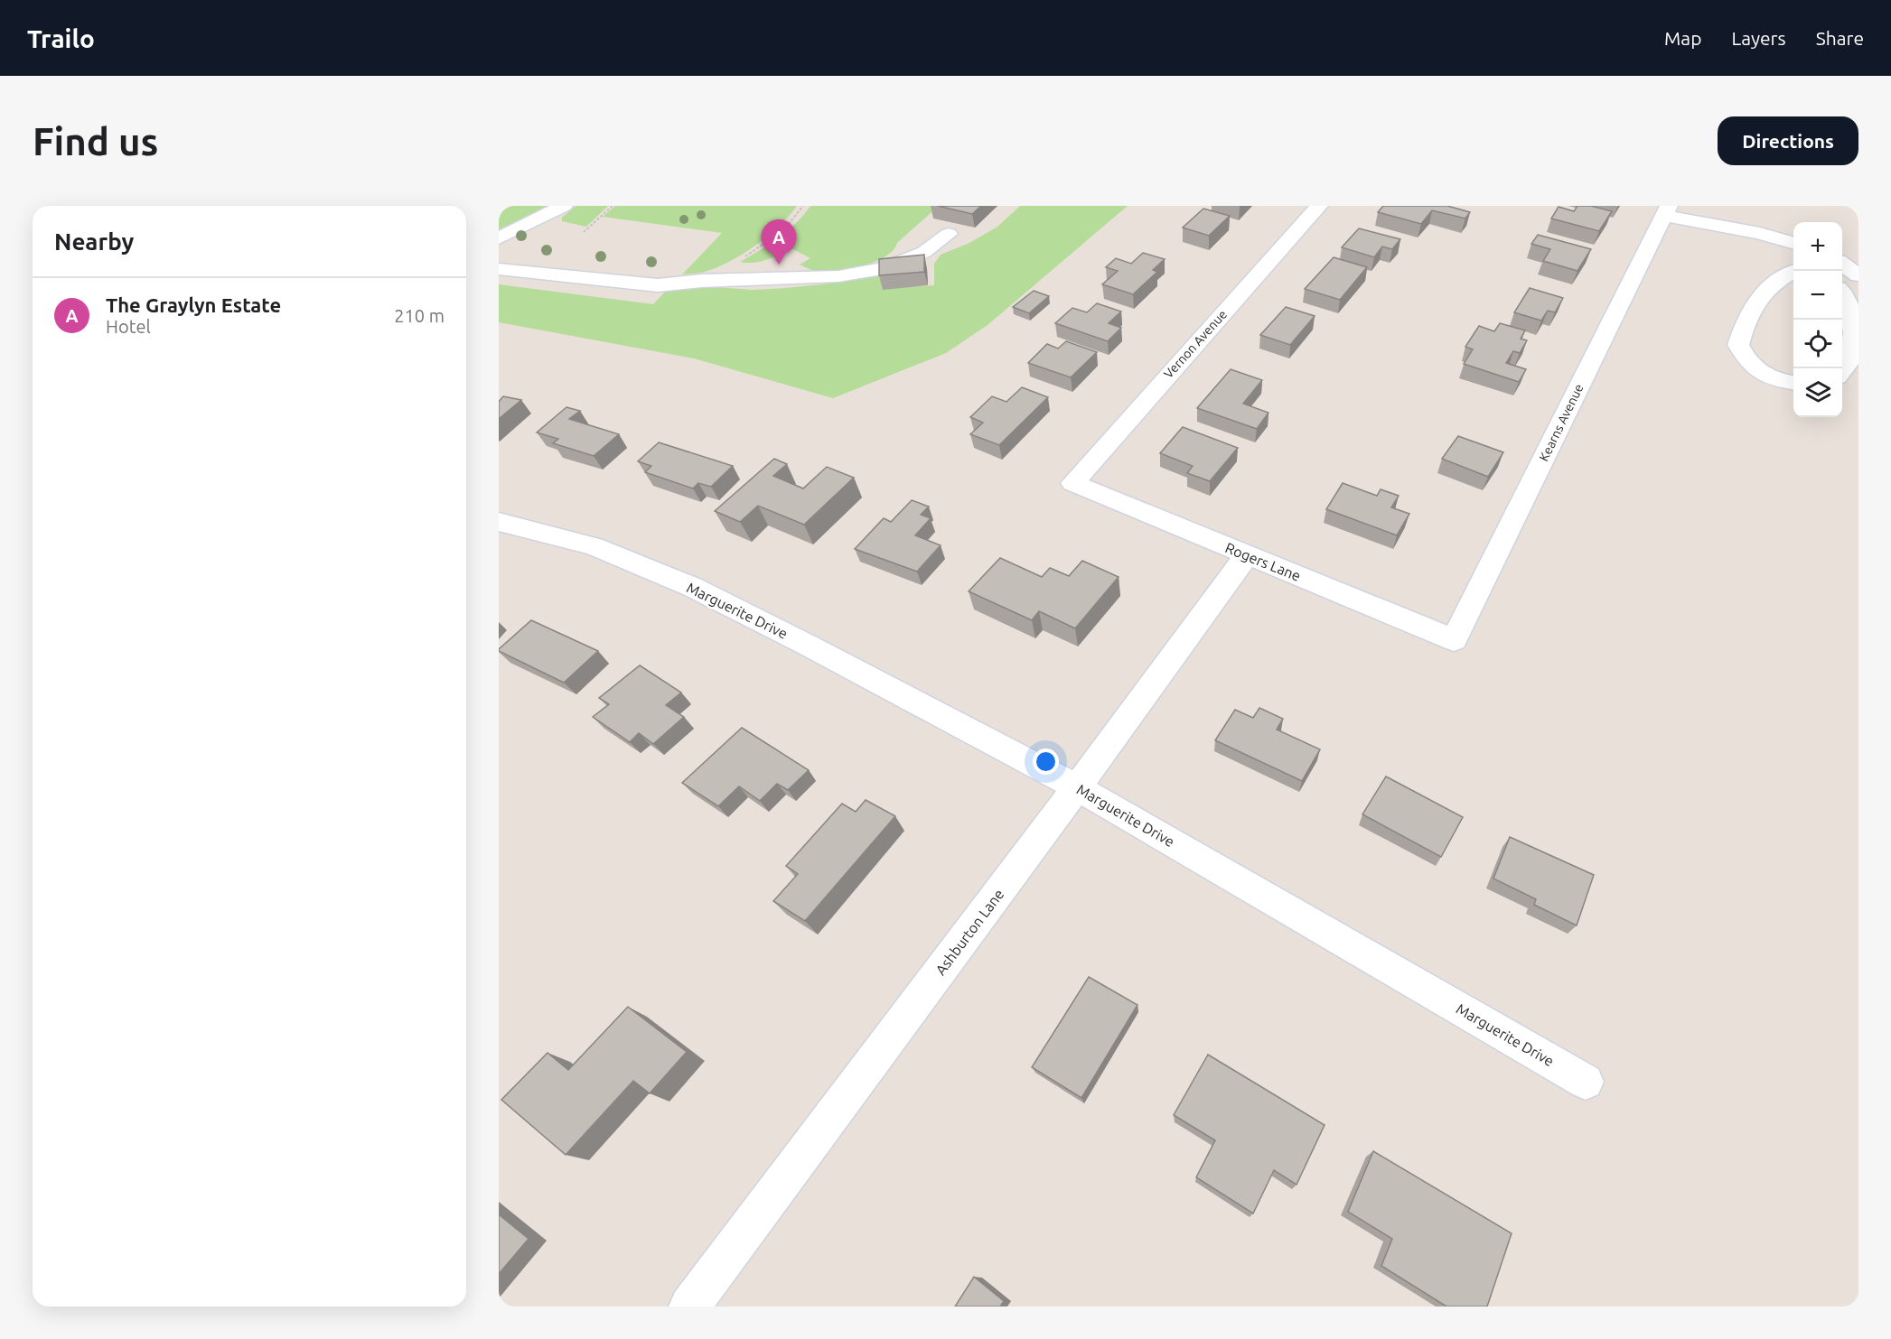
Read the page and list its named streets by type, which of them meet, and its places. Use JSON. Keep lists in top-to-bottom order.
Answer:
{
  "streets": {
    "street": [
      "Vernon Avenue",
      "Kearns Avenue",
      "Rogers Lane",
      "Marguerite Drive",
      "Ashburton Lane"
    ]
  },
  "crossings": [
    ["Vernon Avenue", "Rogers Lane"],
    ["Kearns Avenue", "Rogers Lane"],
    ["Rogers Lane", "Ashburton Lane"],
    ["Marguerite Drive", "Ashburton Lane"]
  ],
  "page": {
    "header": "Trailo",
    "nav": ["Map", "Layers", "Share"],
    "buttons": "Directions",
    "title": "Find us",
    "heading": "Nearby",
    "pins": "A",
    "map_buttons": ["+", "−"],
    "list": [
      {
        "mark": "A",
        "name": "The Graylyn Estate",
        "note": "Hotel",
        "value": "210 m"
      }
    ]
  }
}
